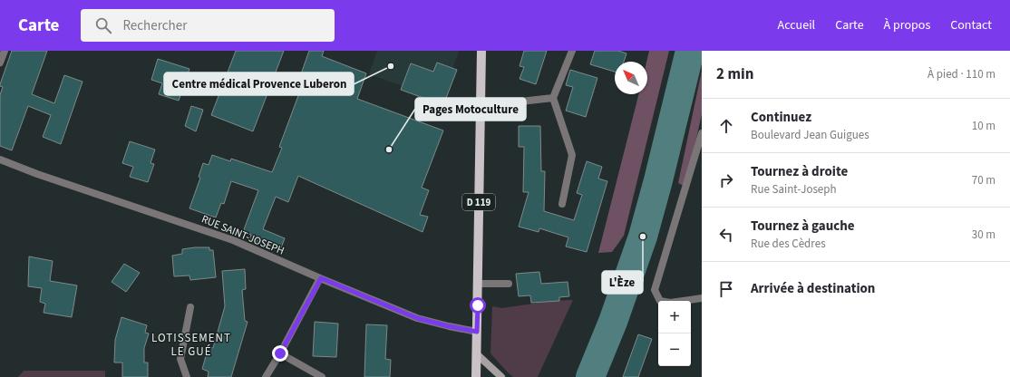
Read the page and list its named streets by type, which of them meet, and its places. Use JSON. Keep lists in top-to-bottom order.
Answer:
{
  "streets": {
    "main road": ["D 119"],
    "street": ["RUE SAINT-JOSEPH"]
  },
  "crossings": [
    ["D 119", "RUE SAINT-JOSEPH"]
  ],
  "districts": ["LOTISSEMENT LE GUÉ"],
  "places": ["Centre médical Provence Luberon", "Pages Motoculture", "L'Èze"],
  "north": "top left",
  "page": {
    "header": "Carte",
    "search": "Rechercher",
    "nav": [
      "Accueil",
      "Carte",
      "À propos",
      "Contact"
    ],
    "heading": ["2 min", "À pied · 110 m"],
    "list": [
      ["Continuez", "Boulevard Jean Guigues", "10 m"],
      ["Tournez à droite", "Rue Saint-Joseph", "70 m"],
      ["Tournez à gauche", "Rue des Cèdres", "30 m"],
      "Arrivée à destination"
    ],
    "map_buttons": ["+", "−"]
  }
}
